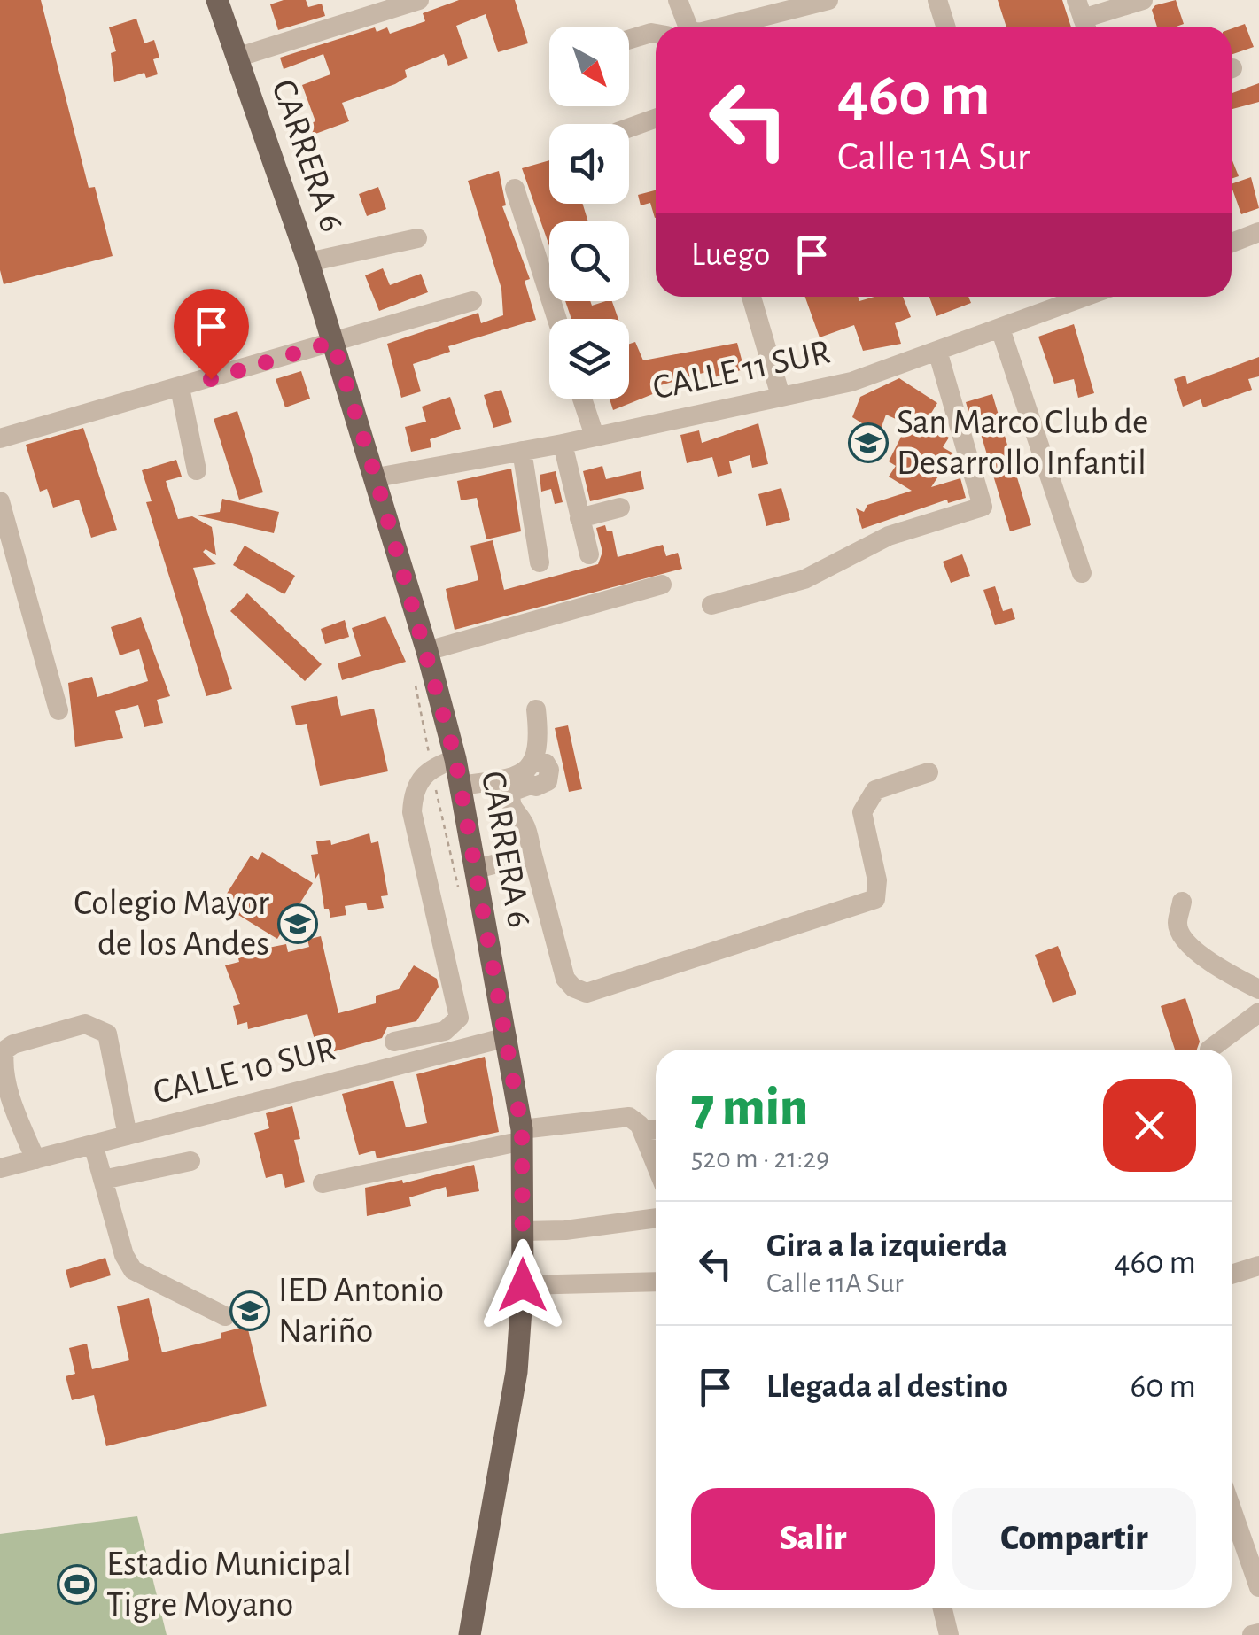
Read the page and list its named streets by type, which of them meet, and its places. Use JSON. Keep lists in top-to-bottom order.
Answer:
{
  "streets": {
    "main road": ["CARRERA 6"],
    "street": ["CALLE 11 SUR", "CALLE 10 SUR"]
  },
  "crossings": [
    ["CARRERA 6", "CALLE 11 SUR"],
    ["CARRERA 6", "CALLE 10 SUR"]
  ],
  "places": {
    "school or university": ["San Marco Club de Desarrollo Infantil", "Colegio Mayor de los Andes", "IED Antonio Nariño"],
    "sports": ["Estadio Municipal Tigre Moyano"]
  },
  "north": "bottom right",
  "page": {
    "turn": ["460 m", "Calle 11A Sur"],
    "then": "Luego",
    "heading": ["7 min", "520 m · 21:29"],
    "list": [
      {
        "name": "Gira a la izquierda",
        "note": "Calle 11A Sur",
        "value": "460 m"
      },
      {
        "name": "Llegada al destino",
        "value": "60 m"
      }
    ],
    "buttons": ["Salir", "Compartir"]
  }
}
